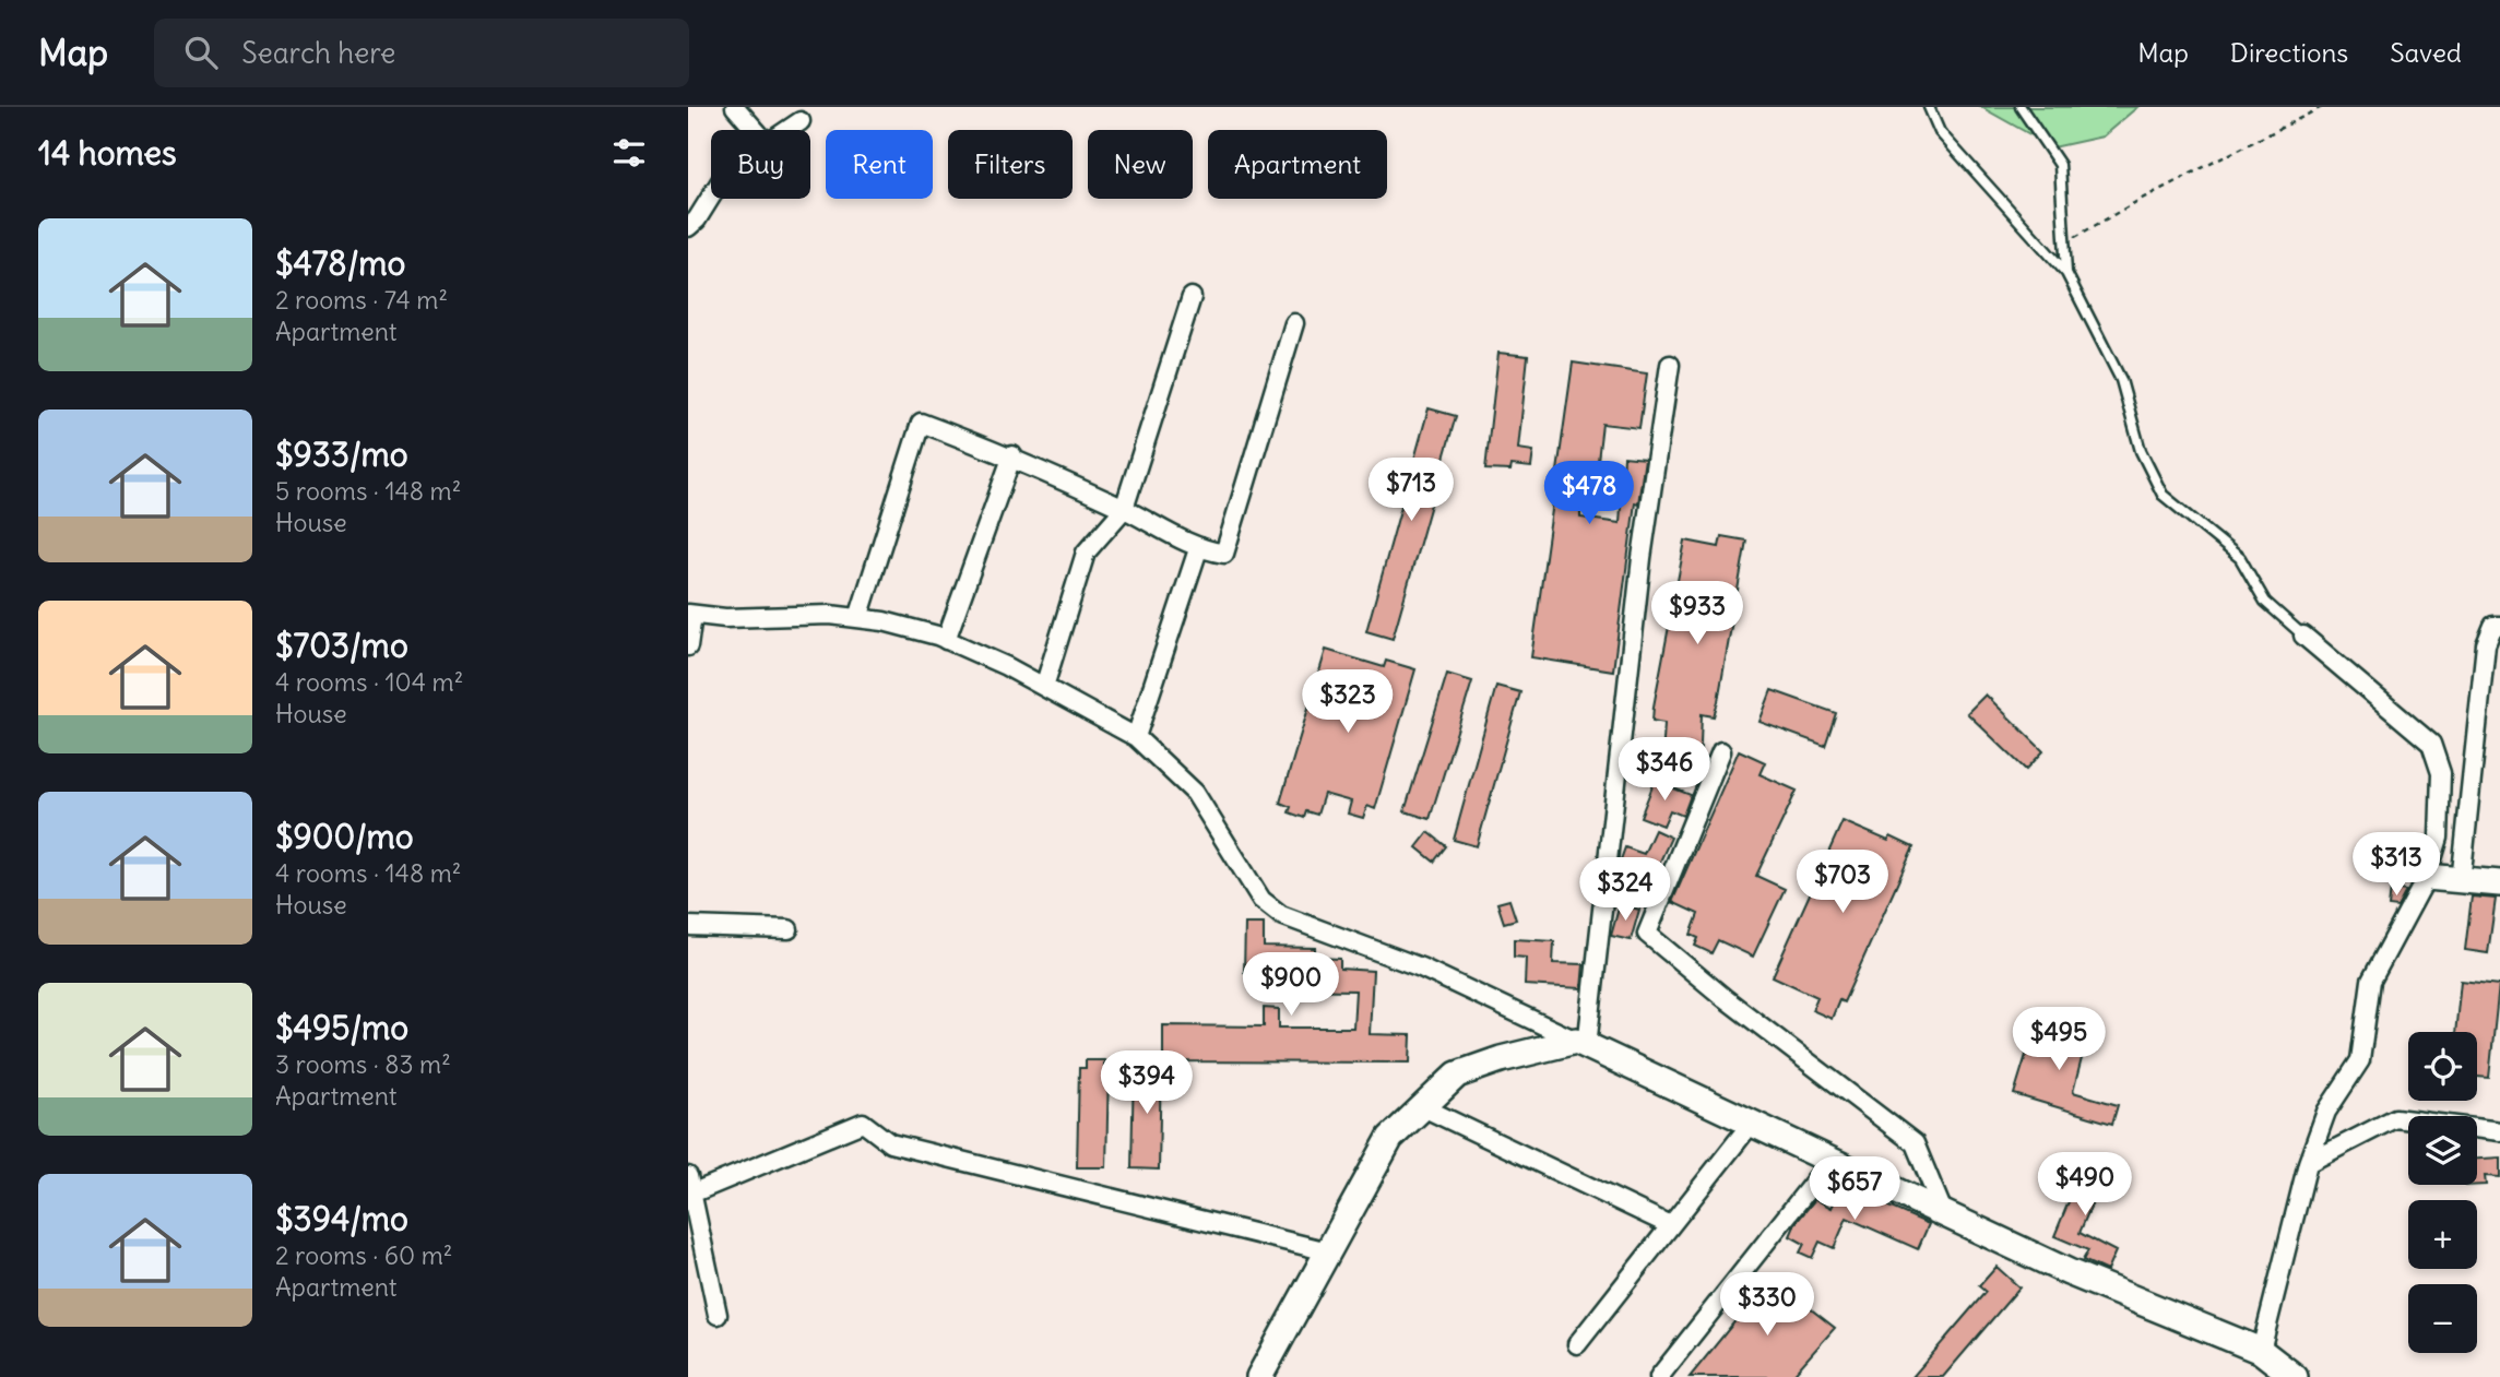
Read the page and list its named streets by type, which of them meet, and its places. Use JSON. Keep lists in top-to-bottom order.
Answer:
{
  "page": {
    "header": "Map",
    "search": "Search here",
    "nav": ["Map", "Directions", "Saved"],
    "heading": "14 homes",
    "chip": [
      "Buy",
      "Rent",
      "Filters",
      "New",
      "Apartment"
    ],
    "list": [
      {
        "name": "$478/mo",
        "note": "2 rooms · 74 m² · Apartment"
      },
      {
        "name": "$933/mo",
        "note": "5 rooms · 148 m² · House"
      },
      {
        "name": "$703/mo",
        "note": "4 rooms · 104 m² · House"
      },
      {
        "name": "$900/mo",
        "note": "4 rooms · 148 m² · House"
      },
      {
        "name": "$495/mo",
        "note": "3 rooms · 83 m² · Apartment"
      },
      {
        "name": "$394/mo",
        "note": "2 rooms · 60 m² · Apartment"
      }
    ],
    "price": [
      "$713",
      "$478",
      "$933",
      "$323",
      "$346",
      "$313",
      "$703",
      "$324",
      "$900",
      "$495",
      "$394",
      "$490",
      "$657",
      "$330"
    ],
    "map_buttons": ["+", "−"]
  }
}
